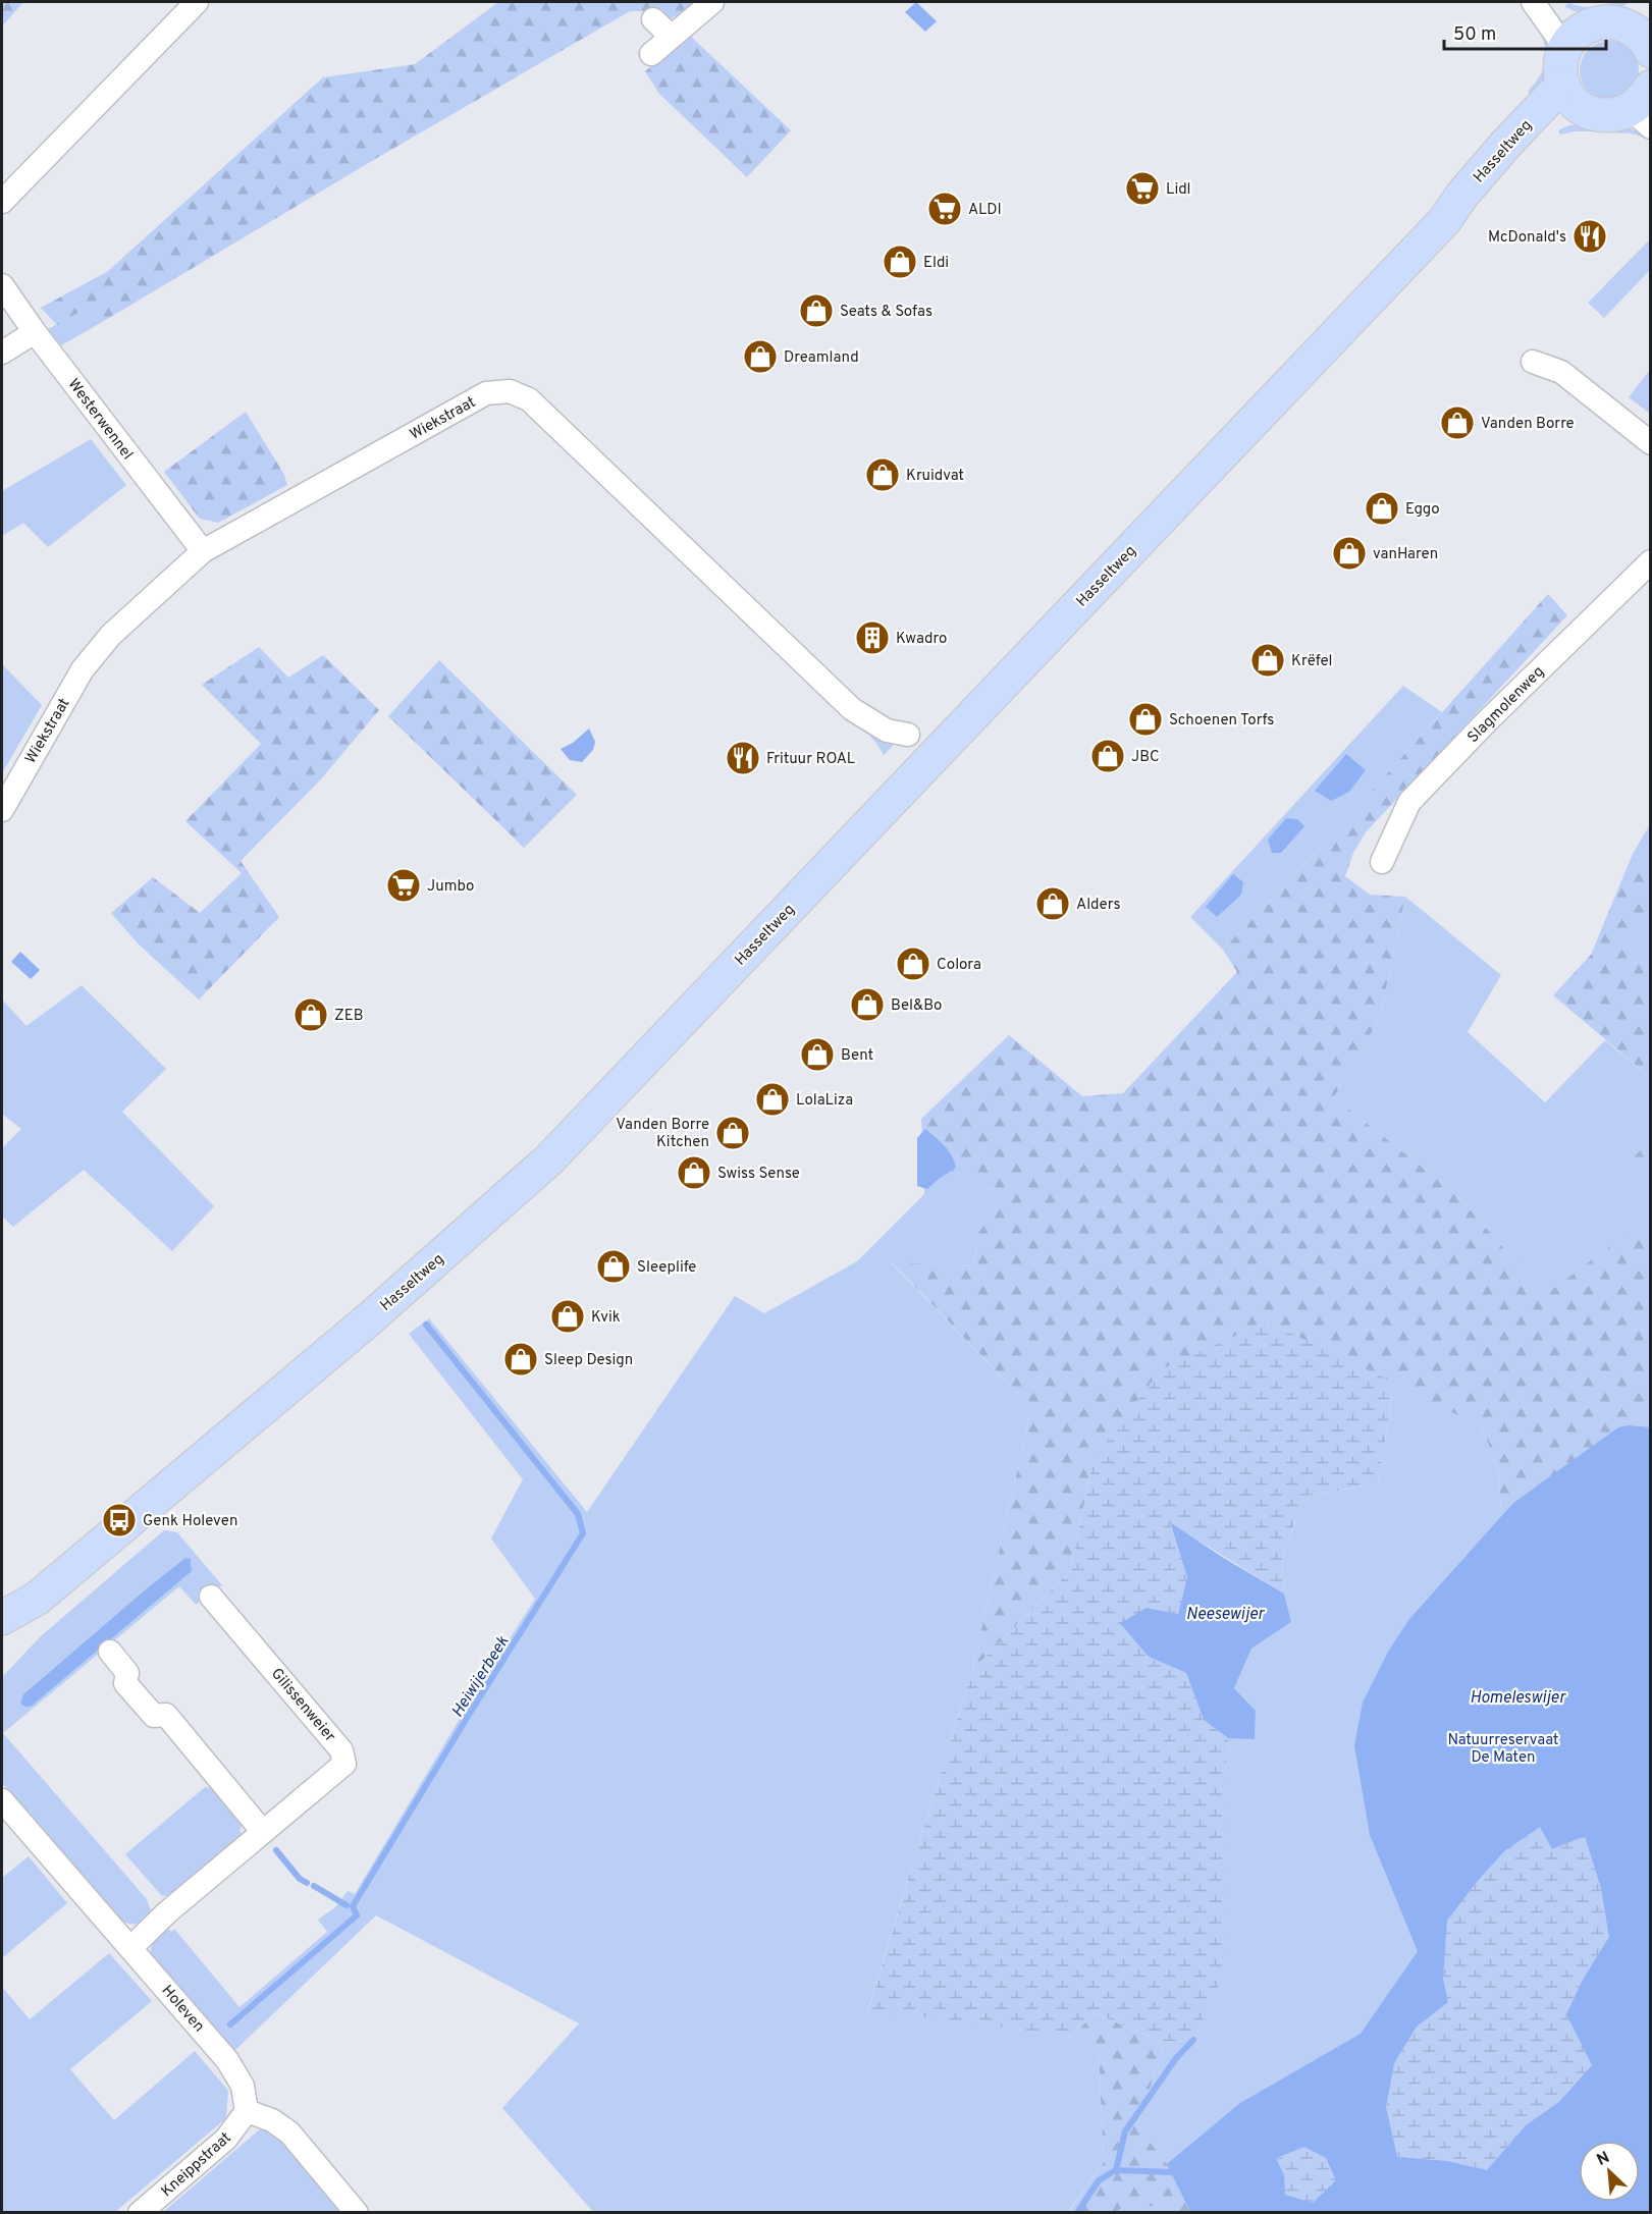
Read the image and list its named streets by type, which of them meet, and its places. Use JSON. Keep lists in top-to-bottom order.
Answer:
{
  "streets": {
    "main road": ["Hasseltweg"],
    "street": [
      "Wiekstraat",
      "Westerwennel",
      "Slagmolenweg",
      "Gilissenweier",
      "Holeven",
      "Kneippstraat"
    ]
  },
  "crossings": [
    ["Wiekstraat", "Westerwennel"],
    ["Gilissenweier", "Holeven"],
    ["Holeven", "Kneippstraat"]
  ],
  "water": ["Neesewijer", "Heiwijerbeek", "Homeleswijer"],
  "parks": ["Natuurreservaat De Maten"],
  "places": {
    "supermarket": ["Lidl", "ALDI", "Jumbo"],
    "restaurant": ["McDonald's", "Frituur ROAL"],
    "shop": [
      "Eldi",
      "Seats & Sofas",
      "Dreamland",
      "Vanden Borre",
      "Kruidvat",
      "Eggo",
      "vanHaren",
      "Krëfel",
      "Schoenen Torfs",
      "JBC",
      "Alders",
      "Colora",
      "Bel&Bo",
      "ZEB",
      "Bent",
      "LolaLiza",
      "Vanden Borre Kitchen",
      "Swiss Sense",
      "Sleeplife",
      "Kvik",
      "Sleep Design"
    ],
    "building": ["Kwadro"],
    "bus stop": ["Genk Holeven"]
  },
  "scale_bar": "50 m",
  "north": "top left"
}
